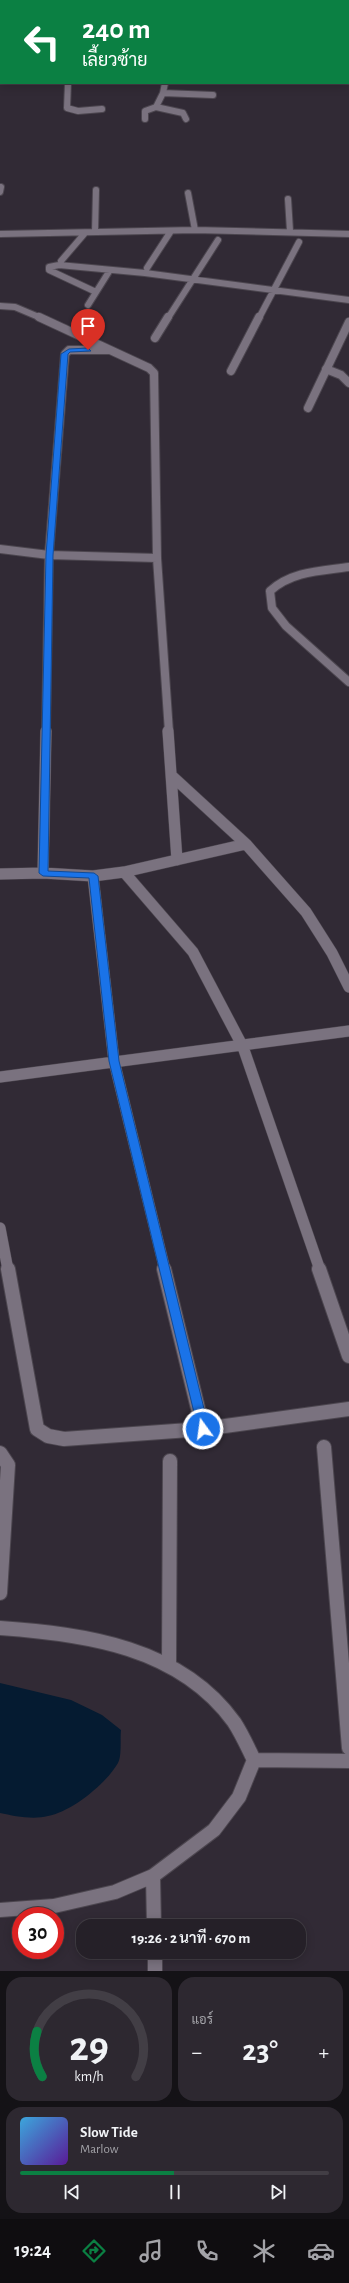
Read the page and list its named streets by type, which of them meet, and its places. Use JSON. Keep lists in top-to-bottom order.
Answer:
{
  "page": {
    "turn": ["240 m", "เลี้ยวซ้าย"],
    "limit": "30",
    "trip": "19:26 · 2 นาที · 670 m",
    "tile": "แอร์",
    "heat": ["−", "23°", "+"],
    "song": ["Slow Tide", "Marlow"],
    "tabs": "19:24",
    "gauge": ["29", "km/h"]
  }
}
